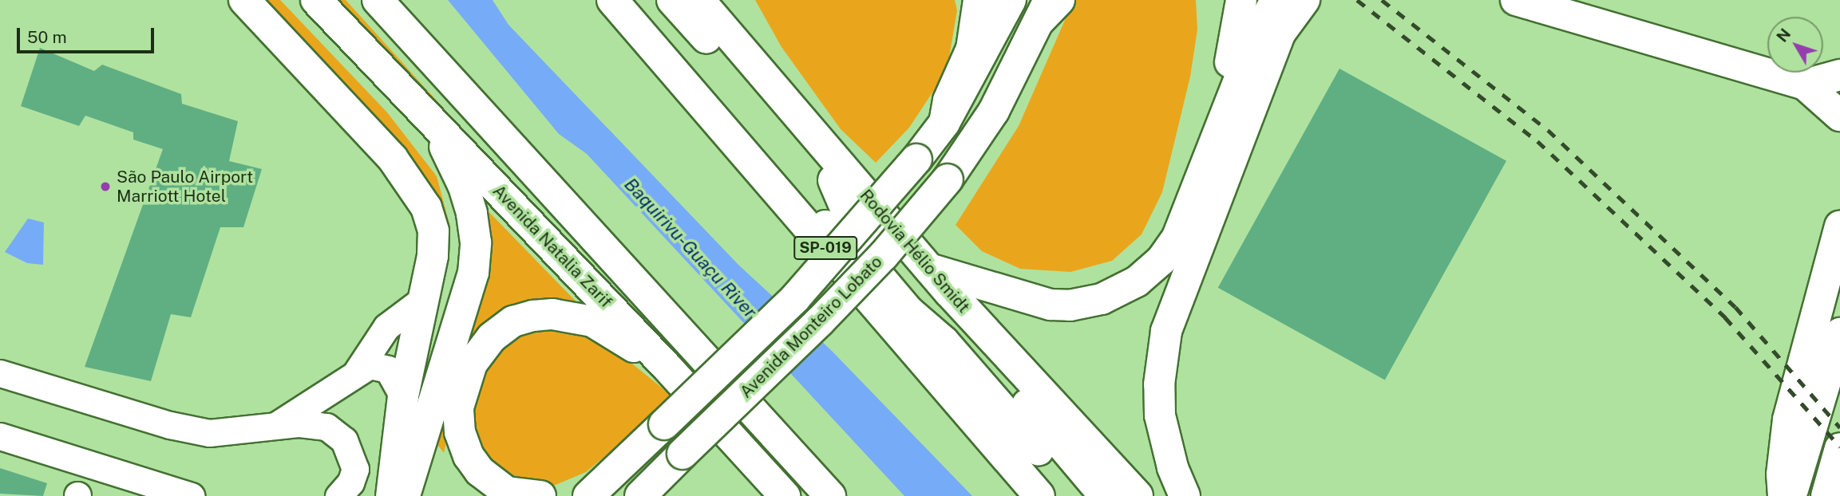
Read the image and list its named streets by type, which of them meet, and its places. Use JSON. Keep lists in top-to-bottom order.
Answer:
{
  "streets": {
    "main road": [
      "Avenida Natalia Zarif",
      "SP-019",
      "Rodovia Hélio Smidt",
      "Avenida Monteiro Lobato"
    ]
  },
  "water": ["Baquirivu-Guaçu River"],
  "places": ["São Paulo Airport Marriott Hotel"],
  "scale_bar": "50 m",
  "north": "top left"
}
